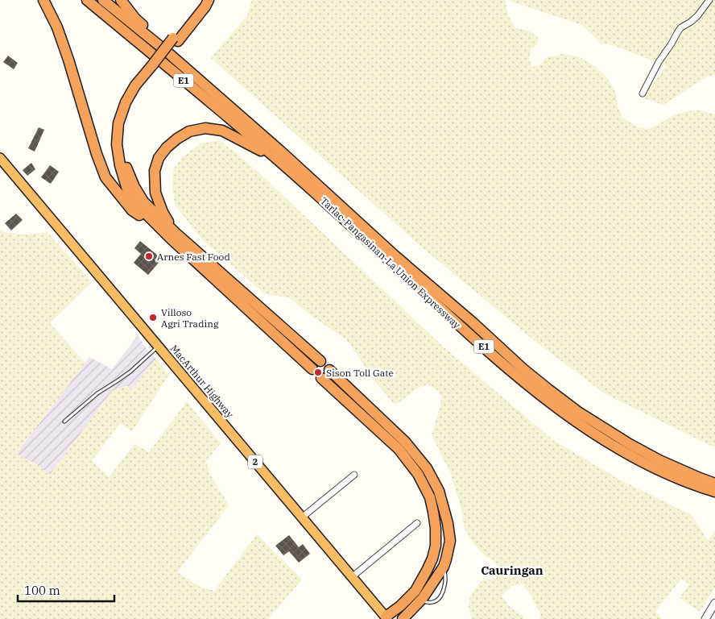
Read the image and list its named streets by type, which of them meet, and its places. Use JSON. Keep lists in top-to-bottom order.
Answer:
{
  "streets": {
    "highway": [
      "E1",
      "Tarlac-Pangasinan-La Union Expressway",
      "MacArthur Highway",
      "2"
    ]
  },
  "districts": ["Cauringan"],
  "places": ["Arnes Fast Food", "Villoso Agri Trading", "Sison Toll Gate"],
  "scale_bar": "100 m"
}
